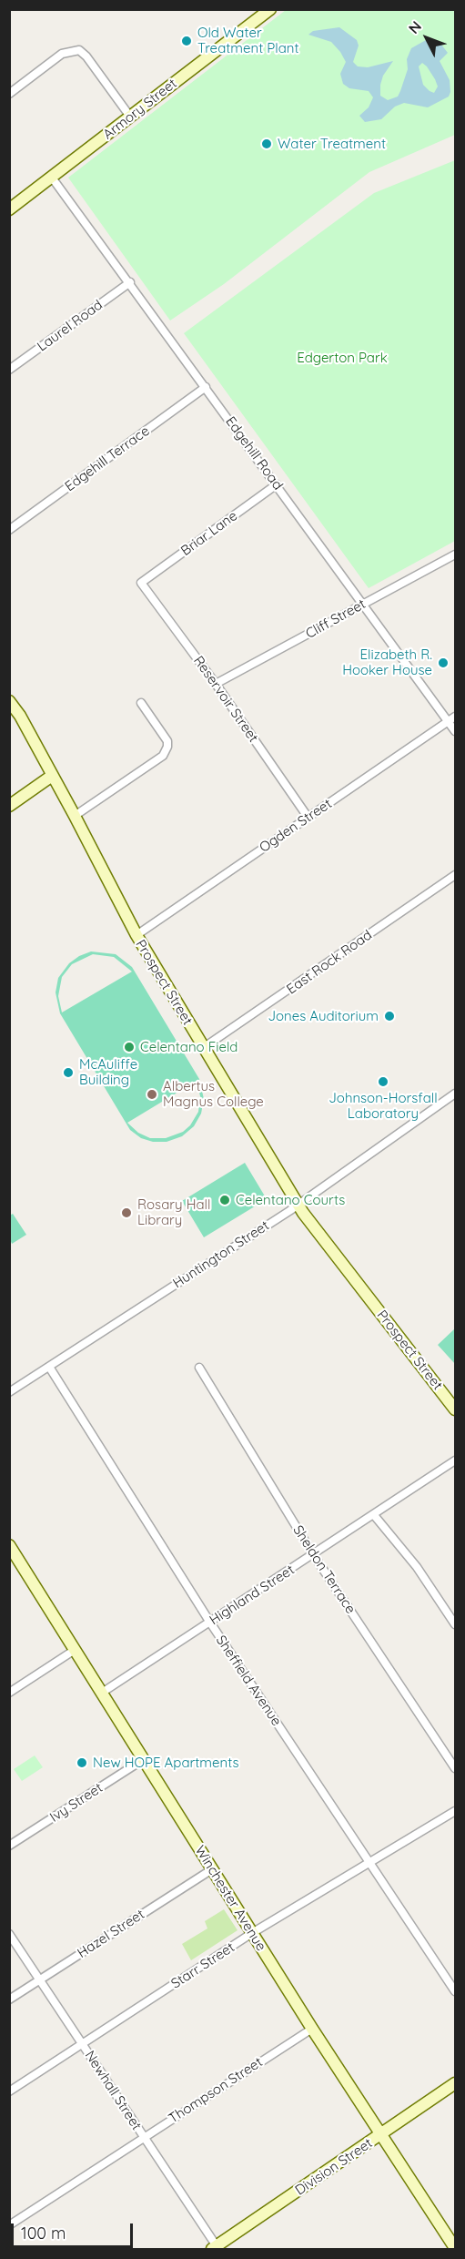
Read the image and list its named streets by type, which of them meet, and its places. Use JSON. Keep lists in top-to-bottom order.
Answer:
{
  "streets": {
    "main road": [
      "Armory Street",
      "Prospect Street",
      "Winchester Avenue",
      "Division Street"
    ],
    "street": [
      "Laurel Road",
      "Edgehill Road",
      "Edgehill Terrace",
      "Briar Lane",
      "Cliff Street",
      "Reservoir Street",
      "Ogden Street",
      "East Rock Road",
      "Huntington Street",
      "Sheldon Terrace",
      "Highland Street",
      "Sheffield Avenue",
      "Ivy Street",
      "Hazel Street",
      "Starr Street",
      "Newhall Street",
      "Thompson Street"
    ]
  },
  "crossings": [
    ["Armory Street", "Edgehill Road"],
    ["Laurel Road", "Edgehill Road"],
    ["Edgehill Road", "Edgehill Terrace"],
    ["Edgehill Road", "Briar Lane"],
    ["Edgehill Road", "Cliff Street"],
    ["Edgehill Road", "Ogden Street"],
    ["Briar Lane", "Reservoir Street"],
    ["Cliff Street", "Reservoir Street"],
    ["Reservoir Street", "Ogden Street"],
    ["Ogden Street", "Prospect Street"],
    ["East Rock Road", "Prospect Street"],
    ["Prospect Street", "Huntington Street"],
    ["Huntington Street", "Sheffield Avenue"],
    ["Sheldon Terrace", "Highland Street"],
    ["Highland Street", "Sheffield Avenue"],
    ["Highland Street", "Winchester Avenue"],
    ["Sheffield Avenue", "Starr Street"],
    ["Ivy Street", "Winchester Avenue"],
    ["Winchester Avenue", "Hazel Street"],
    ["Winchester Avenue", "Starr Street"],
    ["Winchester Avenue", "Thompson Street"],
    ["Winchester Avenue", "Division Street"],
    ["Hazel Street", "Newhall Street"],
    ["Starr Street", "Newhall Street"],
    ["Newhall Street", "Thompson Street"],
    ["Newhall Street", "Division Street"]
  ],
  "parks": ["Edgerton Park"],
  "places": [
    "Old Water Treatment Plant",
    "Water Treatment",
    "Elizabeth R. Hooker House",
    "Jones Auditorium",
    "Celentano Field",
    "McAuliffe Building",
    "Johnson-Horsfall Laboratory",
    "Albertus Magnus College",
    "Celentano Courts",
    "Rosary Hall Library",
    "New HOPE Apartments"
  ],
  "scale_bar": "100 m",
  "north": "top left"
}
